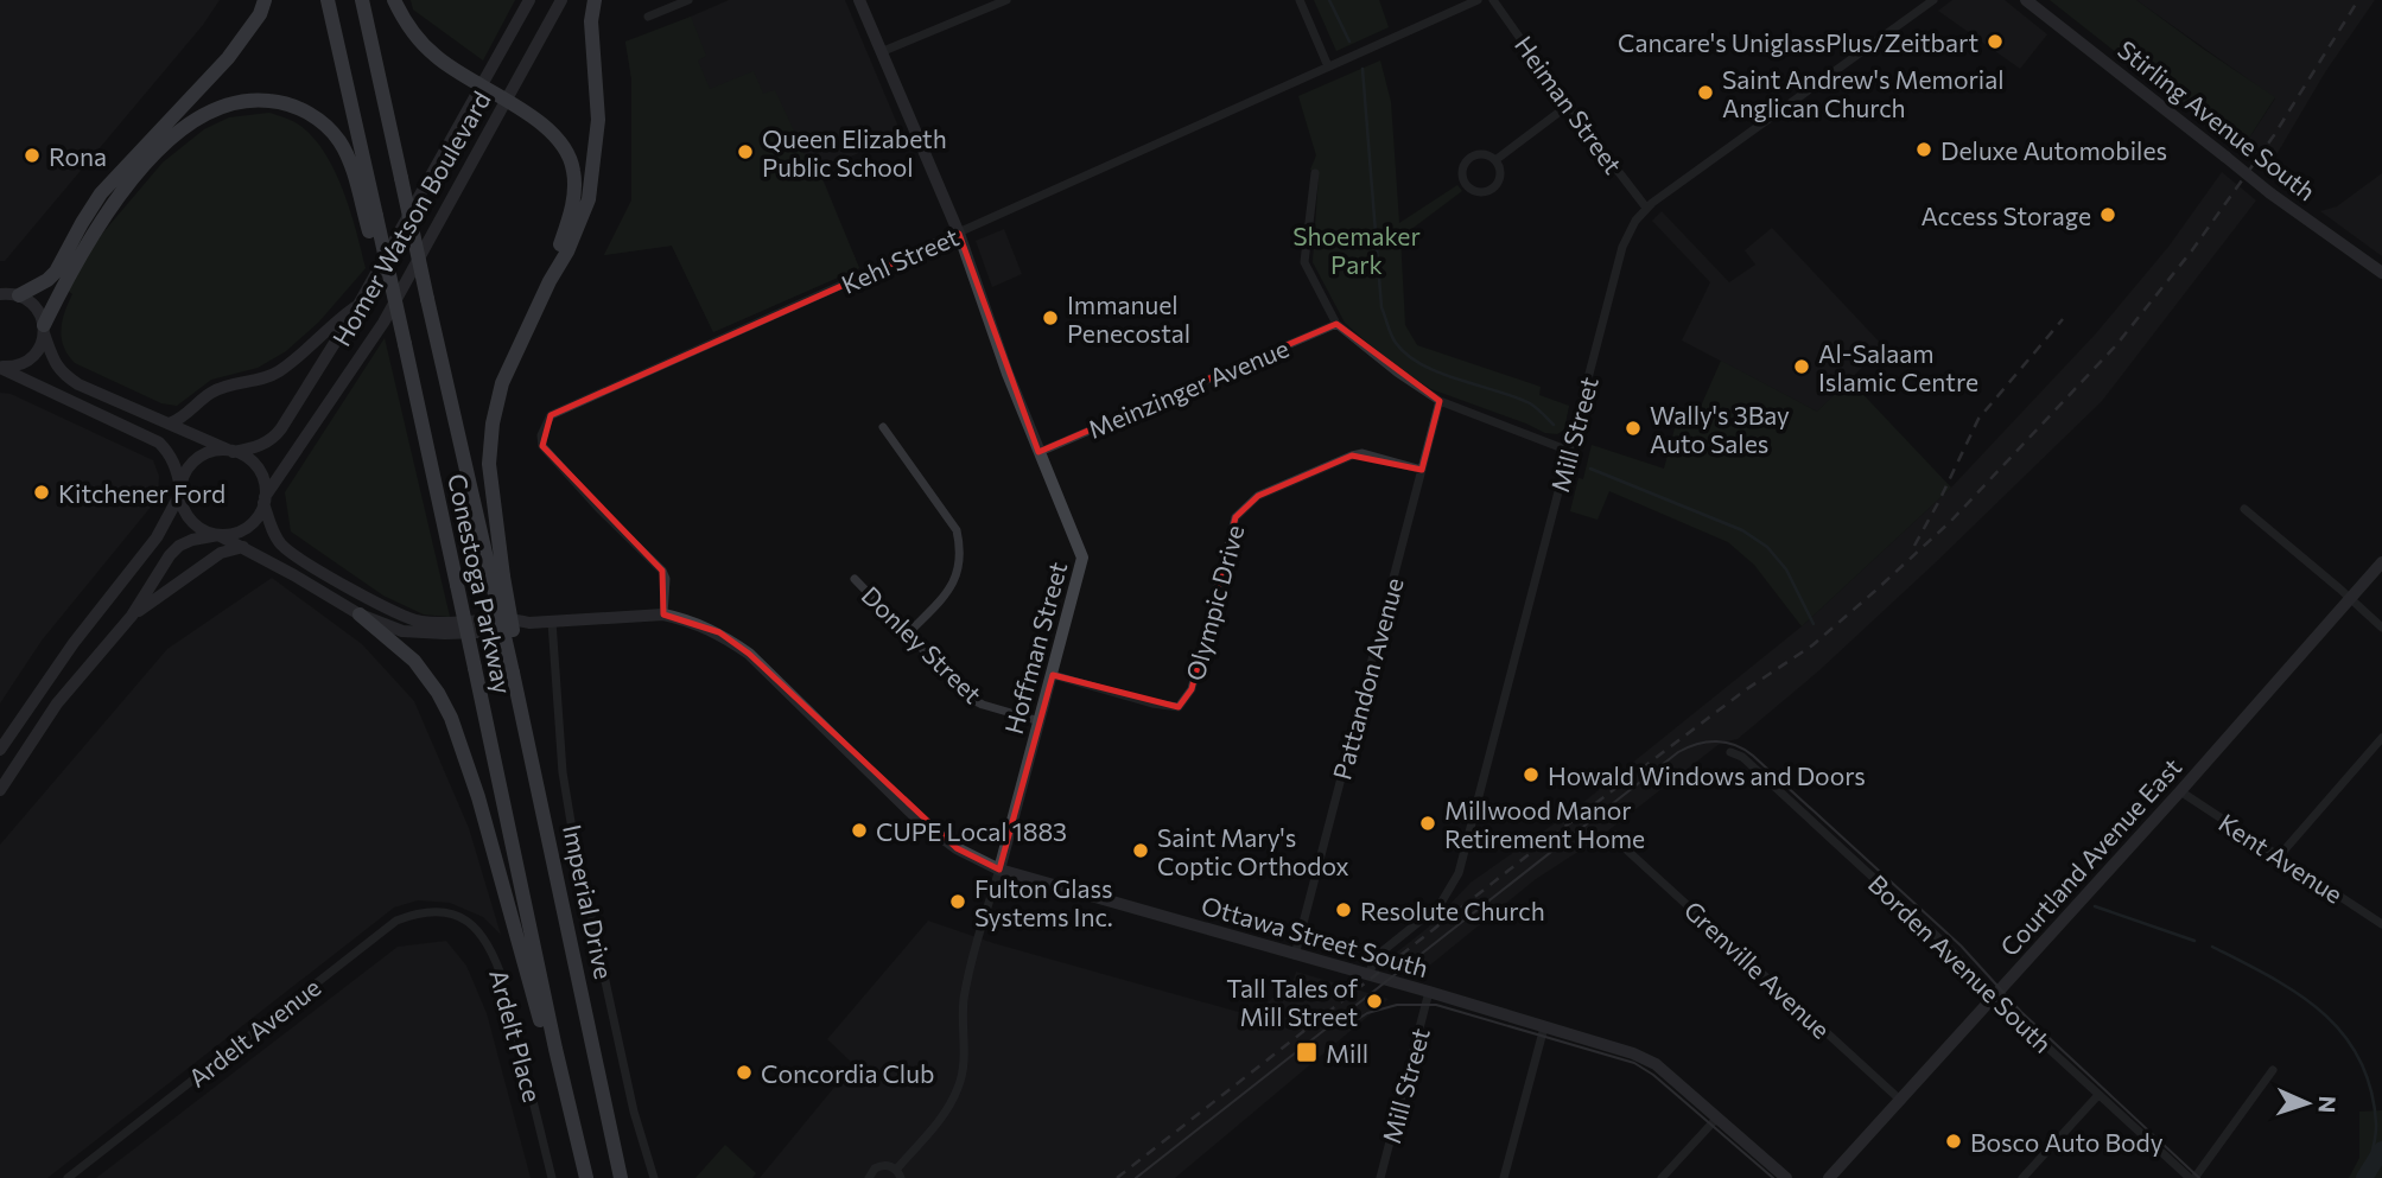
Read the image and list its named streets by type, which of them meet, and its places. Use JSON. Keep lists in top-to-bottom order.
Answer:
{
  "streets": {
    "highway": ["Conestoga Parkway"],
    "main road": [
      "Stirling Avenue South",
      "Homer Watson Boulevard",
      "Hoffman Street",
      "Courtland Avenue East",
      "Ottawa Street South"
    ],
    "street": [
      "Heiman Street",
      "Kehl Street",
      "Meinzinger Avenue",
      "Mill Street",
      "Olympic Drive",
      "Donley Street",
      "Pattandon Avenue",
      "Kent Avenue",
      "Imperial Drive",
      "Borden Avenue South",
      "Grenville Avenue",
      "Ardelt Avenue",
      "Ardelt Place"
    ]
  },
  "crossings": [
    ["Heiman Street", "Mill Street"],
    ["Homer Watson Boulevard", "Ottawa Street South"],
    ["Kehl Street", "Hoffman Street"],
    ["Kehl Street", "Ottawa Street South"],
    ["Meinzinger Avenue", "Hoffman Street"],
    ["Mill Street", "Ottawa Street South"],
    ["Olympic Drive", "Hoffman Street"],
    ["Olympic Drive", "Pattandon Avenue"],
    ["Donley Street", "Hoffman Street"],
    ["Hoffman Street", "Ottawa Street South"],
    ["Pattandon Avenue", "Ottawa Street South"],
    ["Courtland Avenue East", "Kent Avenue"],
    ["Courtland Avenue East", "Borden Avenue South"],
    ["Courtland Avenue East", "Grenville Avenue"],
    ["Imperial Drive", "Ottawa Street South"],
    ["Ardelt Avenue", "Ardelt Place"]
  ],
  "parks": ["Shoemaker Park"],
  "places": {
    "other": [
      "Cancare's UniglassPlus/Zeitbart",
      "Saint Andrew's Memorial Anglican Church",
      "Deluxe Automobiles",
      "Queen Elizabeth Public School",
      "Rona",
      "Access Storage",
      "Immanuel Penecostal",
      "Al-Salaam Islamic Centre",
      "Wally's 3Bay Auto Sales",
      "Kitchener Ford",
      "Howald Windows and Doors",
      "Millwood Manor Retirement Home",
      "CUPE Local 1883",
      "Saint Mary's Coptic Orthodox",
      "Fulton Glass Systems Inc.",
      "Resolute Church",
      "Tall Tales of Mill Street",
      "Concordia Club",
      "Bosco Auto Body"
    ],
    "transit": ["Mill"]
  },
  "north": "right"
}
